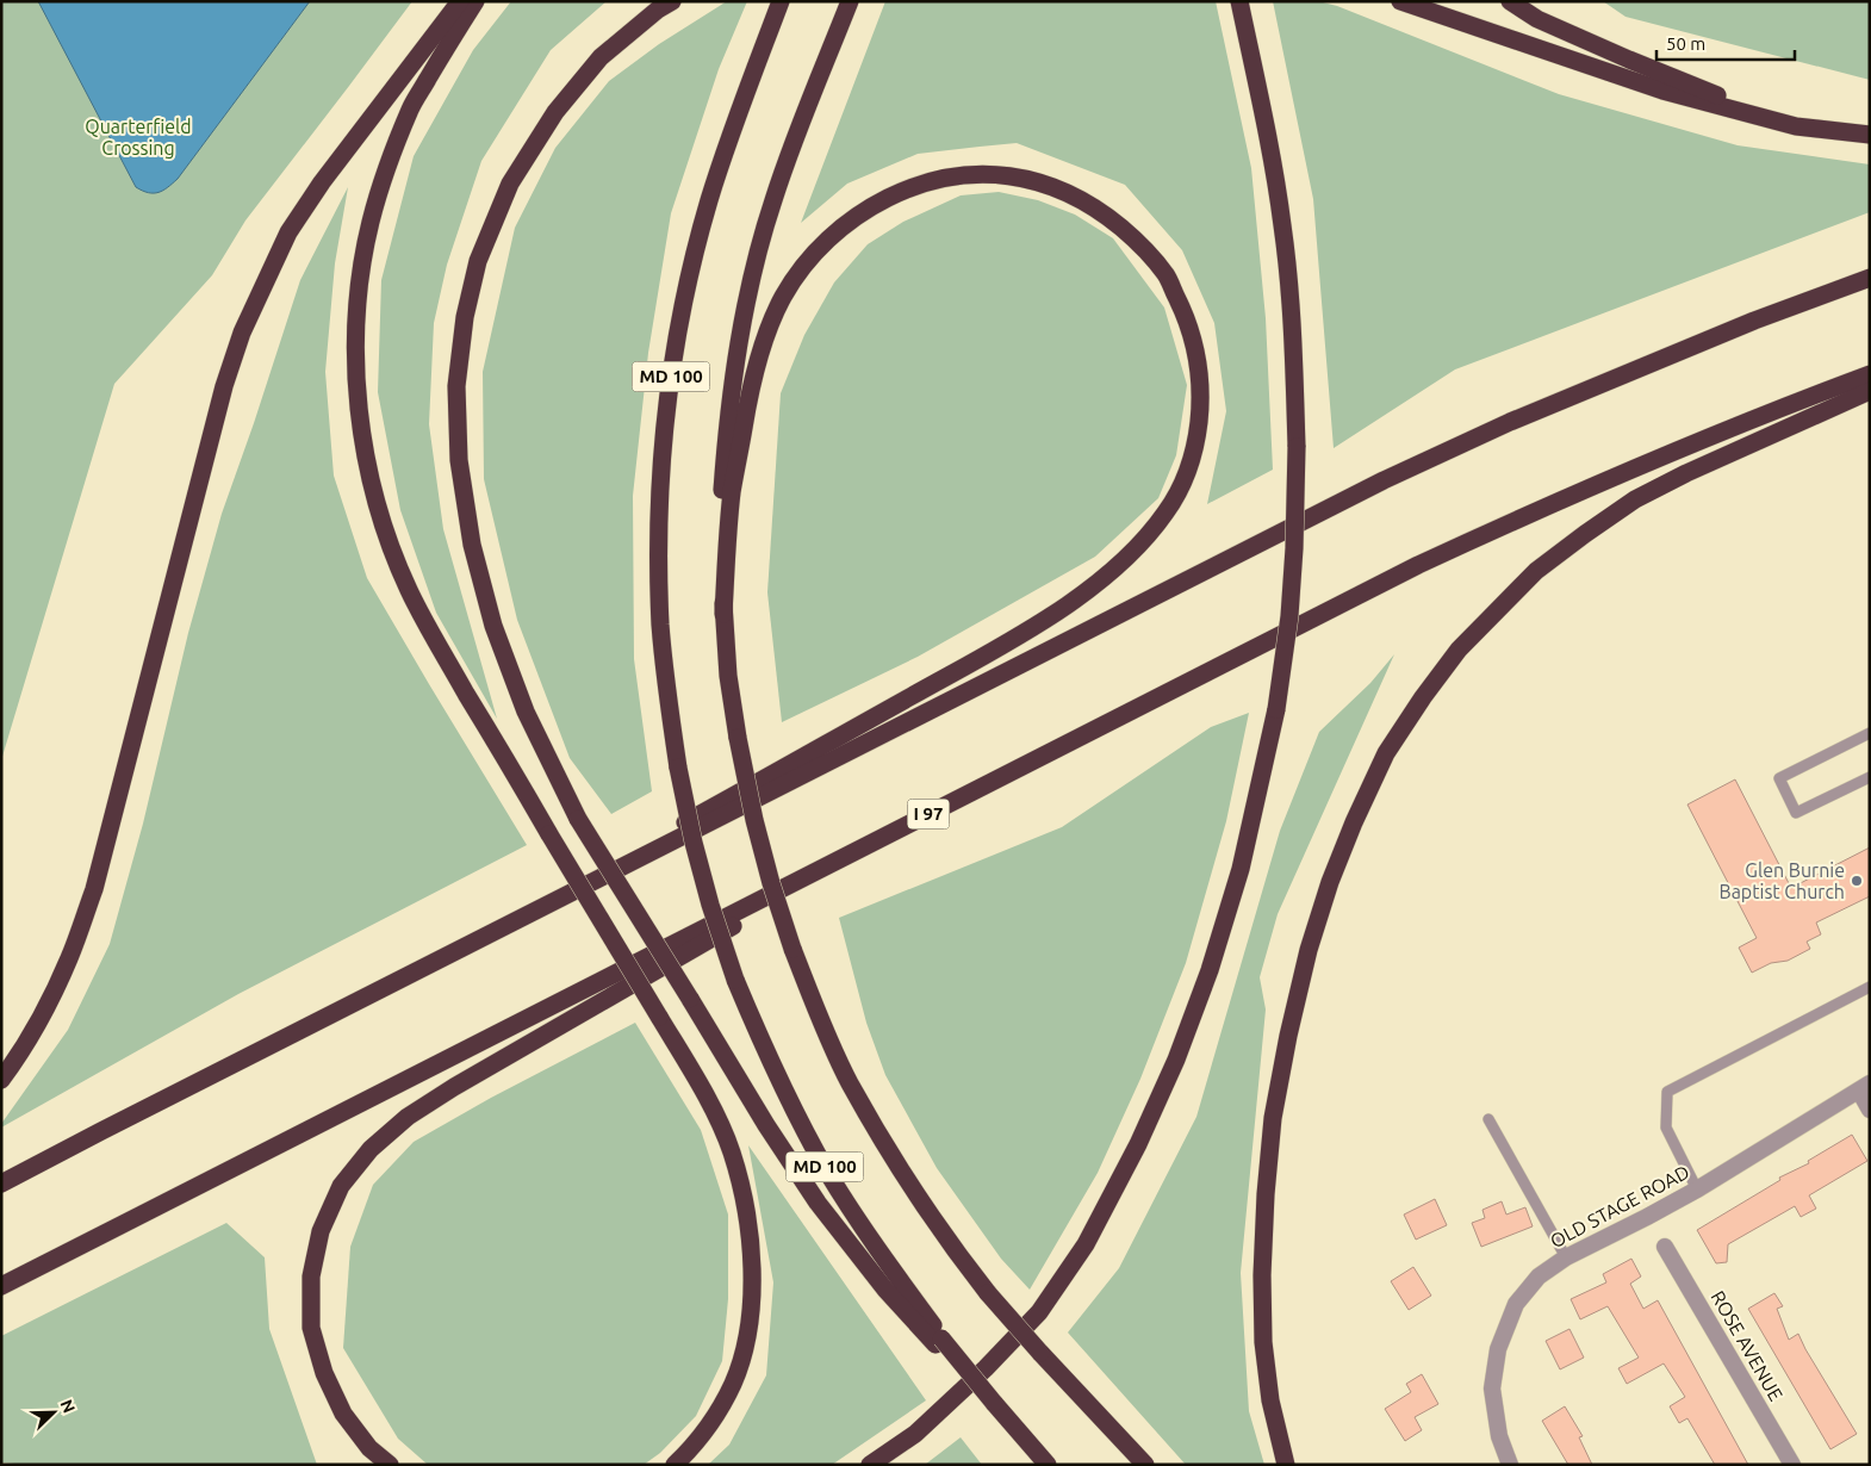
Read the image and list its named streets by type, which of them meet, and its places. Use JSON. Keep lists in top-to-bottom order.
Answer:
{
  "streets": {
    "highway": ["MD 100", "I 97"],
    "street": ["OLD STAGE ROAD", "ROSE AVENUE"]
  },
  "parks": ["Quarterfield Crossing"],
  "places": ["Glen Burnie Baptist Church"],
  "scale_bar": "50 m",
  "north": "top right"
}
